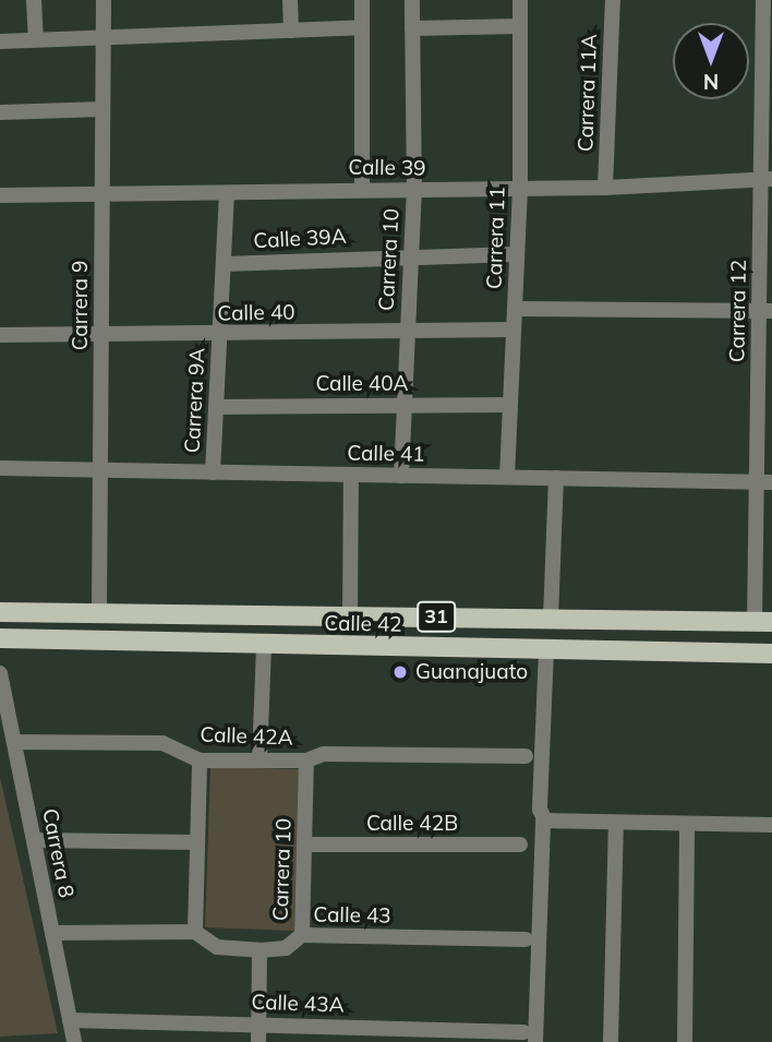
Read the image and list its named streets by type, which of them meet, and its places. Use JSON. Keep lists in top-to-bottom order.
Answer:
{
  "streets": {
    "main road": ["31", "Calle 42"],
    "street": [
      "Carrera 11A",
      "Calle 39",
      "Carrera 11",
      "Calle 39A",
      "Carrera 10",
      "Carrera 9",
      "Carrera 12",
      "Calle 40",
      "Calle 40A",
      "Carrera 9A",
      "Calle 41",
      "Calle 42A",
      "Calle 42B",
      "Carrera 8",
      "Calle 43",
      "Calle 43A"
    ]
  },
  "crossings": [
    ["Carrera 11A", "Calle 39"],
    ["Calle 39", "Carrera 11"],
    ["Calle 39", "Carrera 10"],
    ["Calle 39", "Carrera 9"],
    ["Calle 39", "Carrera 12"],
    ["Calle 39", "Carrera 9A"],
    ["Carrera 11", "Calle 39A"],
    ["Carrera 11", "Calle 40"],
    ["Carrera 11", "Calle 40A"],
    ["Carrera 11", "Calle 41"],
    ["Calle 39A", "Carrera 10"],
    ["Calle 39A", "Carrera 9A"],
    ["Carrera 10", "Calle 40"],
    ["Carrera 10", "Calle 40A"],
    ["Carrera 10", "Calle 41"],
    ["Carrera 10", "Calle 42A"],
    ["Carrera 10", "Calle 42B"],
    ["Carrera 10", "Calle 43"],
    ["Carrera 9", "Calle 40"],
    ["Carrera 9", "Calle 41"],
    ["Carrera 9", "Calle 42"],
    ["Carrera 12", "Calle 41"],
    ["Carrera 12", "Calle 42"],
    ["Calle 40", "Carrera 9A"],
    ["Calle 40A", "Carrera 9A"],
    ["Carrera 9A", "Calle 41"],
    ["Calle 42A", "Carrera 8"],
    ["Carrera 8", "Calle 43"],
    ["Carrera 8", "Calle 43A"]
  ],
  "places": ["Guanajuato"],
  "north": "bottom"
}
